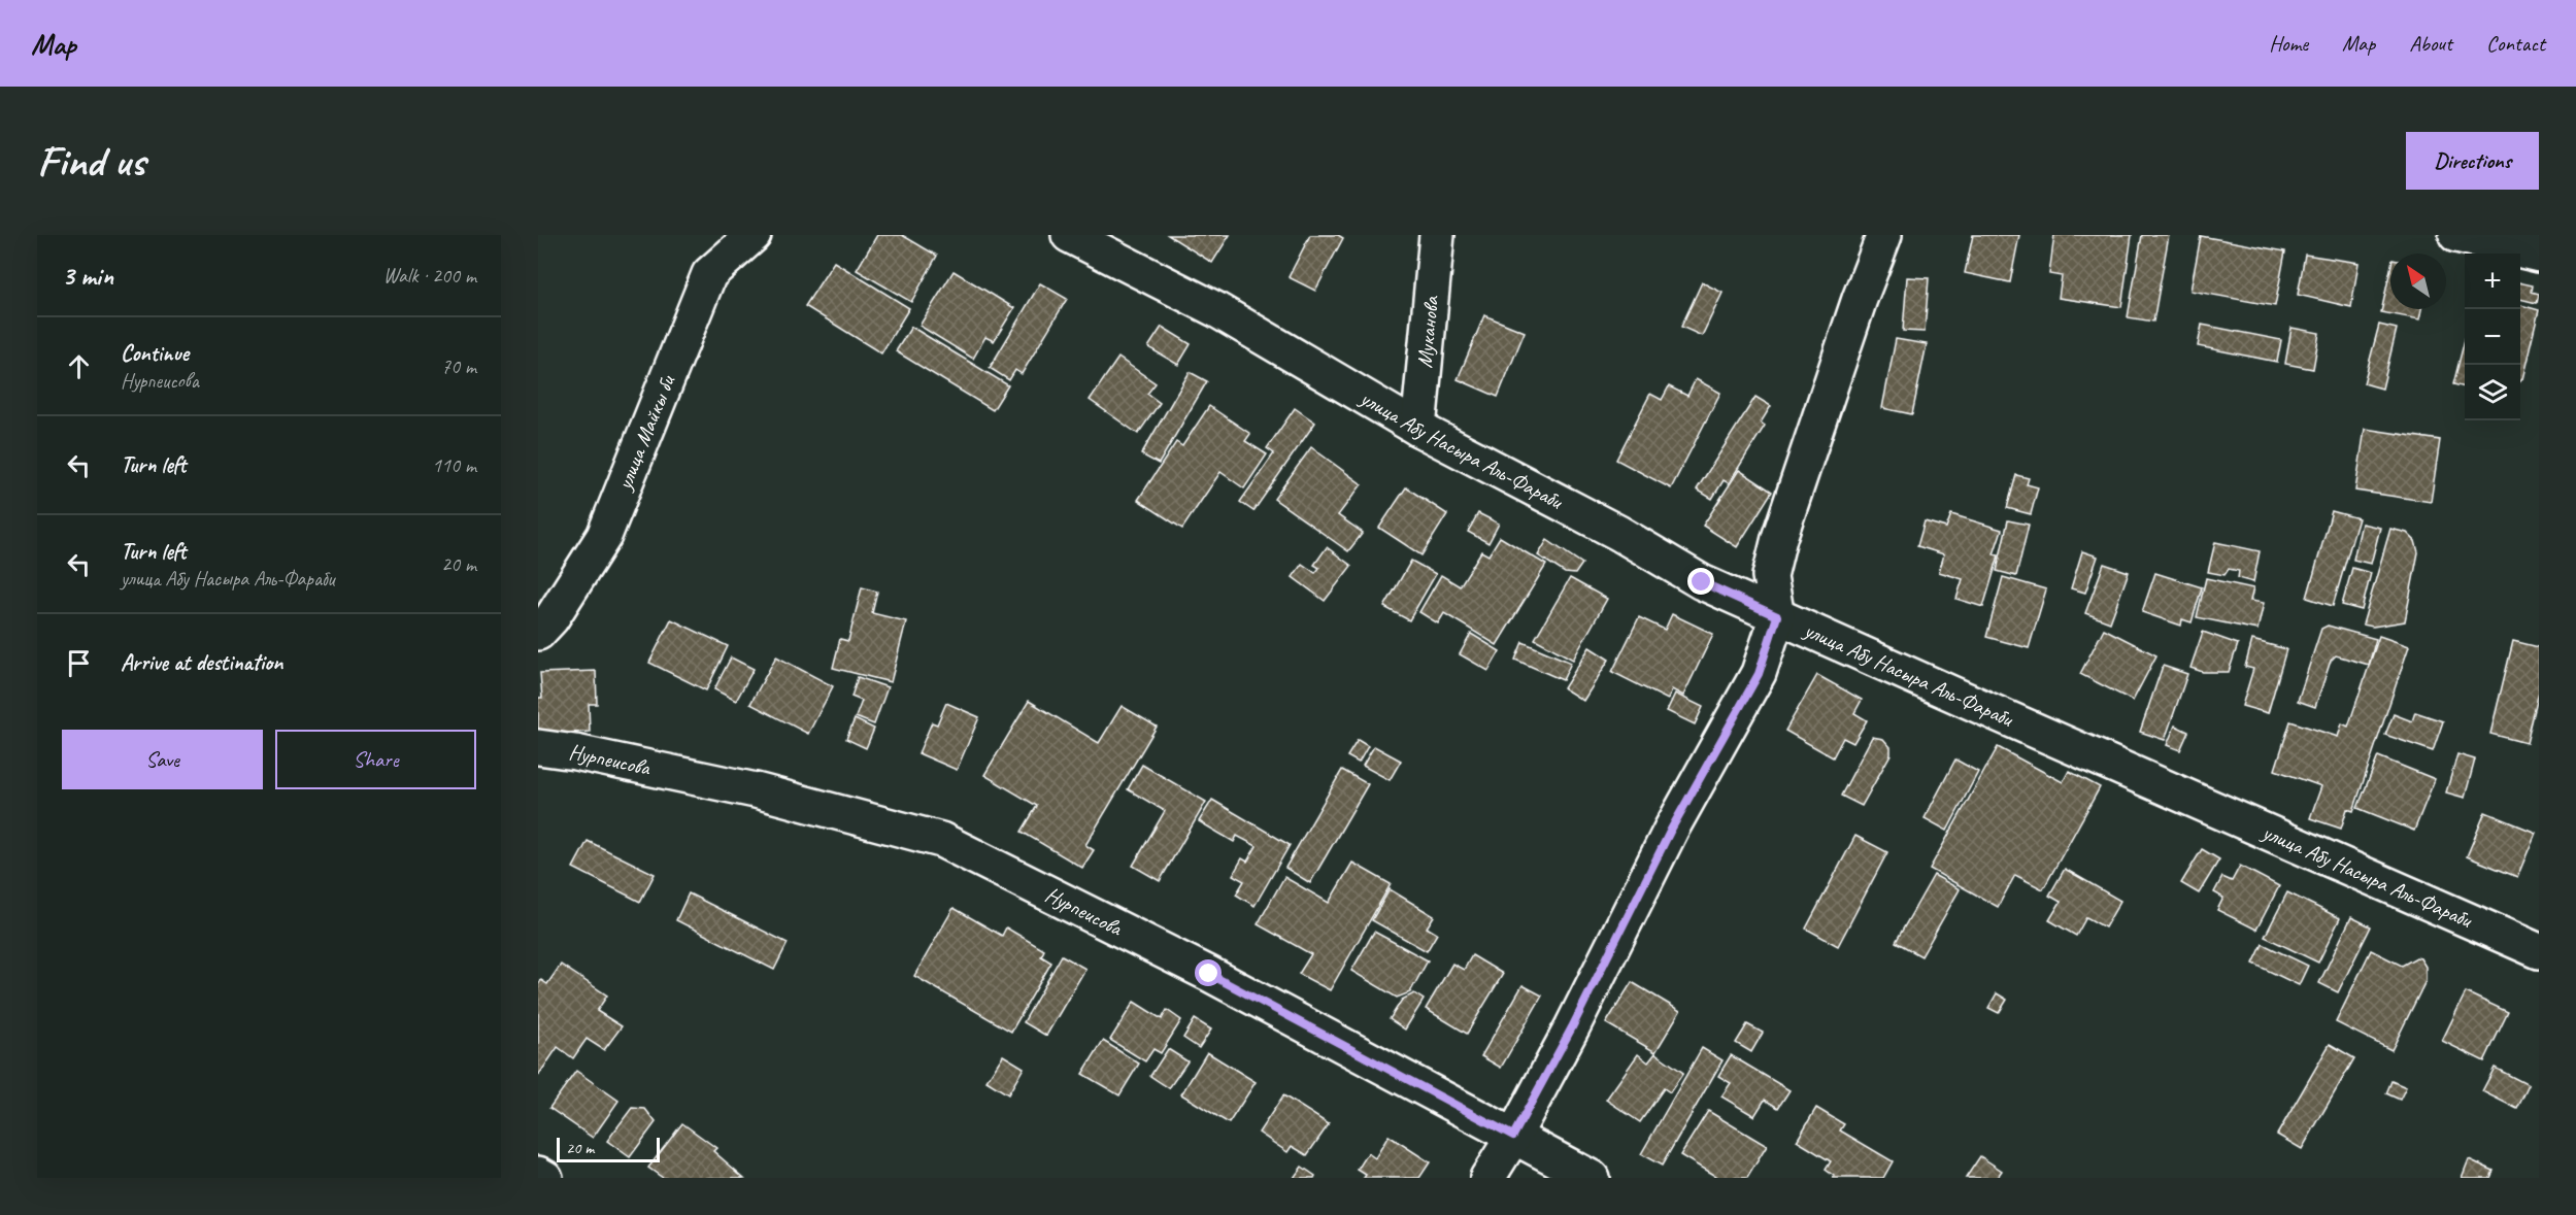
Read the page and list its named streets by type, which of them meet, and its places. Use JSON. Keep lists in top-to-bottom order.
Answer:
{
  "streets": {
    "street": [
      "Муканова",
      "улица Майкы би",
      "улица Абу Насыра Аль-Фараби",
      "Нурпеисова"
    ]
  },
  "crossings": [
    ["Муканова", "улица Абу Насыра Аль-Фараби"]
  ],
  "scale_bar": "20 m",
  "north": "top left",
  "page": {
    "header": "Map",
    "nav": [
      "Home",
      "Map",
      "About",
      "Contact"
    ],
    "buttons": [
      "Directions",
      ["Save", "Share"]
    ],
    "title": "Find us",
    "heading": ["3 min", "Walk · 200 m"],
    "map_buttons": ["+", "−"],
    "list": [
      ["Continue", "Нурпеисова", "70 m"],
      ["Turn left", "110 m"],
      ["Turn left", "улица Абу Насыра Аль-Фараби", "20 m"],
      "Arrive at destination"
    ],
    "scale": "20 m"
  }
}
